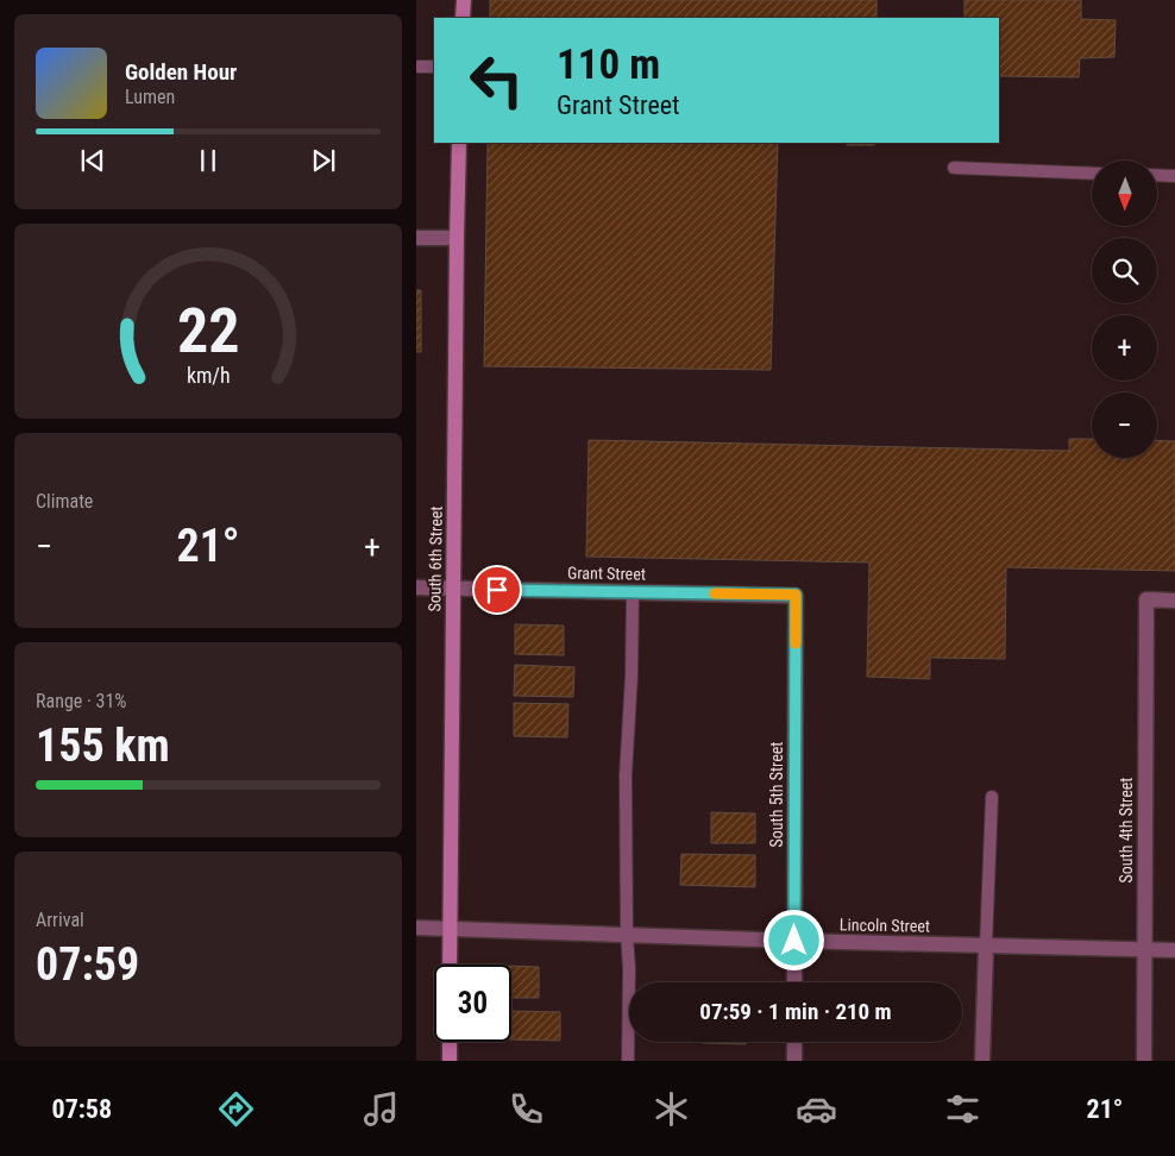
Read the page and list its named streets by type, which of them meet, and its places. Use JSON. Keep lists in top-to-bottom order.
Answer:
{
  "streets": {
    "street": [
      "South 6th Street",
      "Grant Street",
      "South 5th Street",
      "South 4th Street",
      "Lincoln Street"
    ]
  },
  "crossings": [
    ["South 6th Street", "Grant Street"],
    ["South 6th Street", "Lincoln Street"],
    ["Grant Street", "South 5th Street"],
    ["South 5th Street", "Lincoln Street"],
    ["South 4th Street", "Lincoln Street"]
  ],
  "north": "bottom",
  "page": {
    "turn": ["110 m", "Grant Street"],
    "song": ["Golden Hour", "Lumen"],
    "map_buttons": ["+", "−"],
    "tile": [
      "Climate",
      ["Range · 31%", "155 km"],
      ["Arrival", "07:59"]
    ],
    "heat": ["−", "21°", "+"],
    "limit": "30",
    "trip": "07:59 · 1 min · 210 m",
    "tabs": ["07:58", "21°"],
    "gauge": ["22", "km/h"]
  }
}
